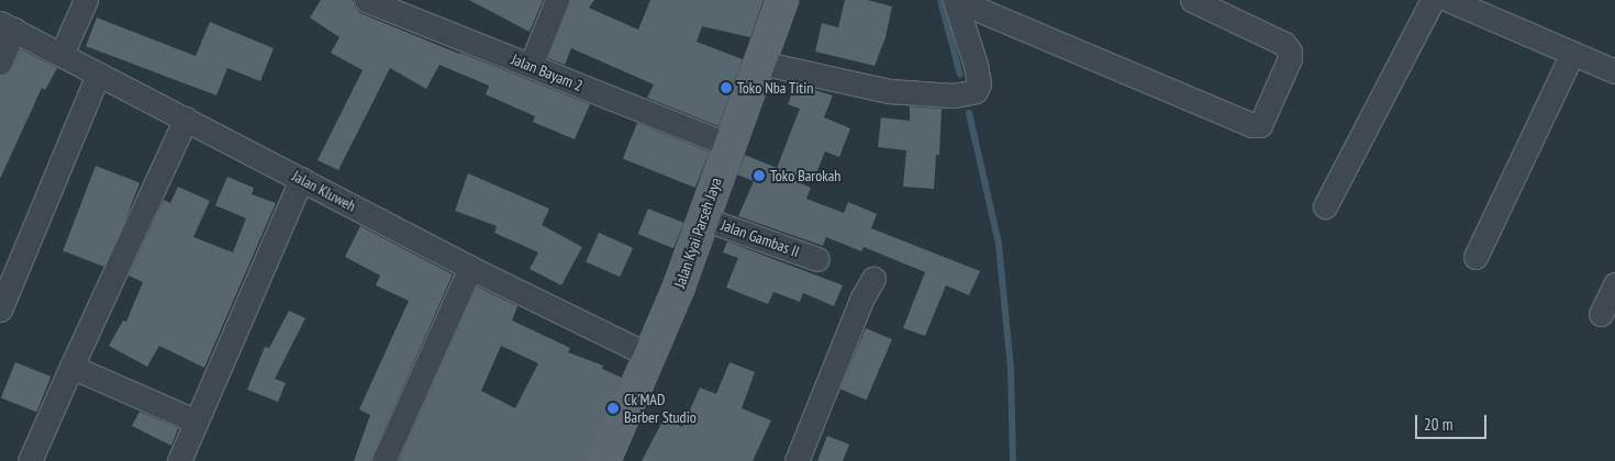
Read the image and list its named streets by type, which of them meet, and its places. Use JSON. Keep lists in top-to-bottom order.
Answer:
{
  "streets": {
    "main road": ["Jalan Kyai Parseh Jaya"],
    "street": ["Jalan Bayam 2", "Jalan Kluweh", "Jalan Gambas II"]
  },
  "crossings": [
    ["Jalan Bayam 2", "Jalan Kyai Parseh Jaya"],
    ["Jalan Kluweh", "Jalan Kyai Parseh Jaya"],
    ["Jalan Kyai Parseh Jaya", "Jalan Gambas II"]
  ],
  "places": ["Toko Nba Titin", "Toko Barokah", "Ck'MAD Barber Studio"],
  "scale_bar": "20 m"
}
